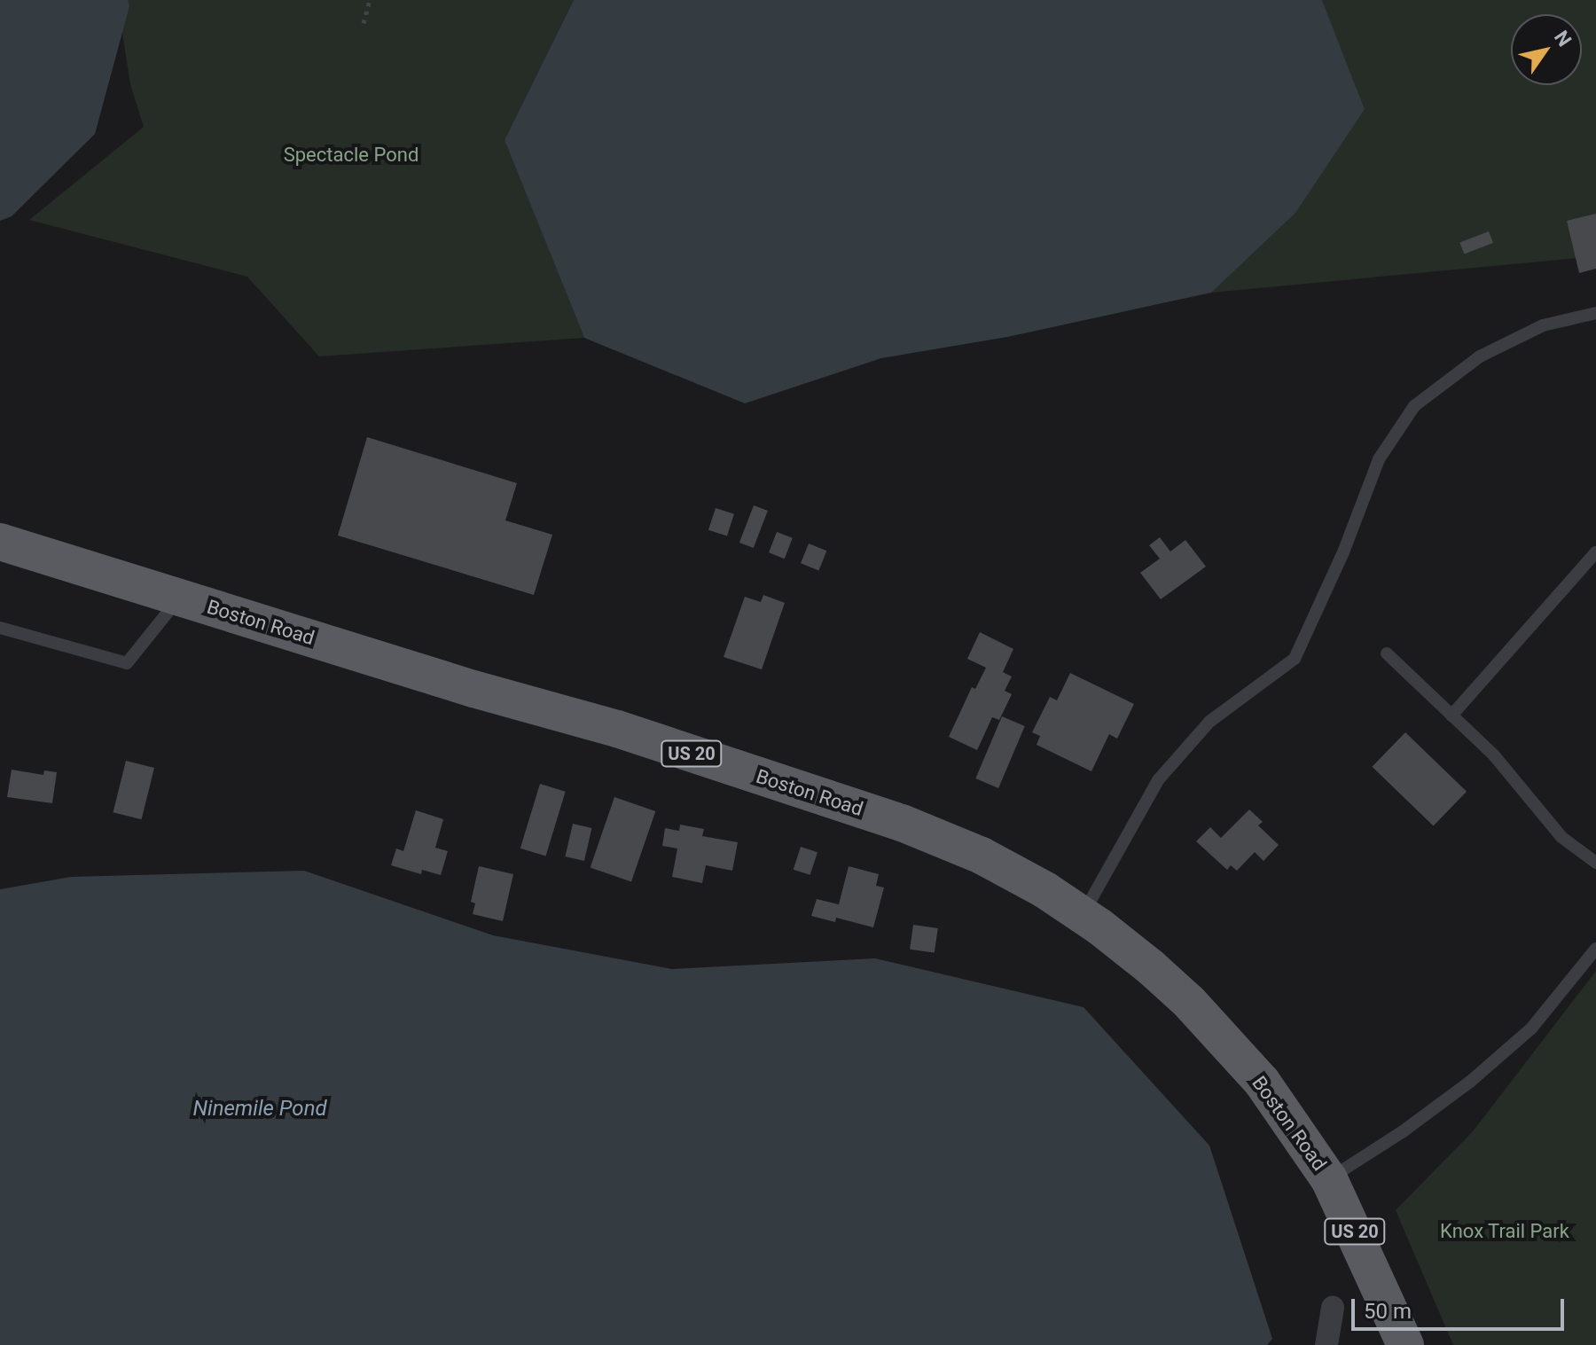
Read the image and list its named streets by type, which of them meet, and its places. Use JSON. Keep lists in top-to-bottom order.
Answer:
{
  "streets": {
    "main road": ["Boston Road", "US 20"]
  },
  "water": ["Ninemile Pond"],
  "parks": ["Spectacle Pond", "Knox Trail Park"],
  "scale_bar": "50 m",
  "north": "top right"
}
